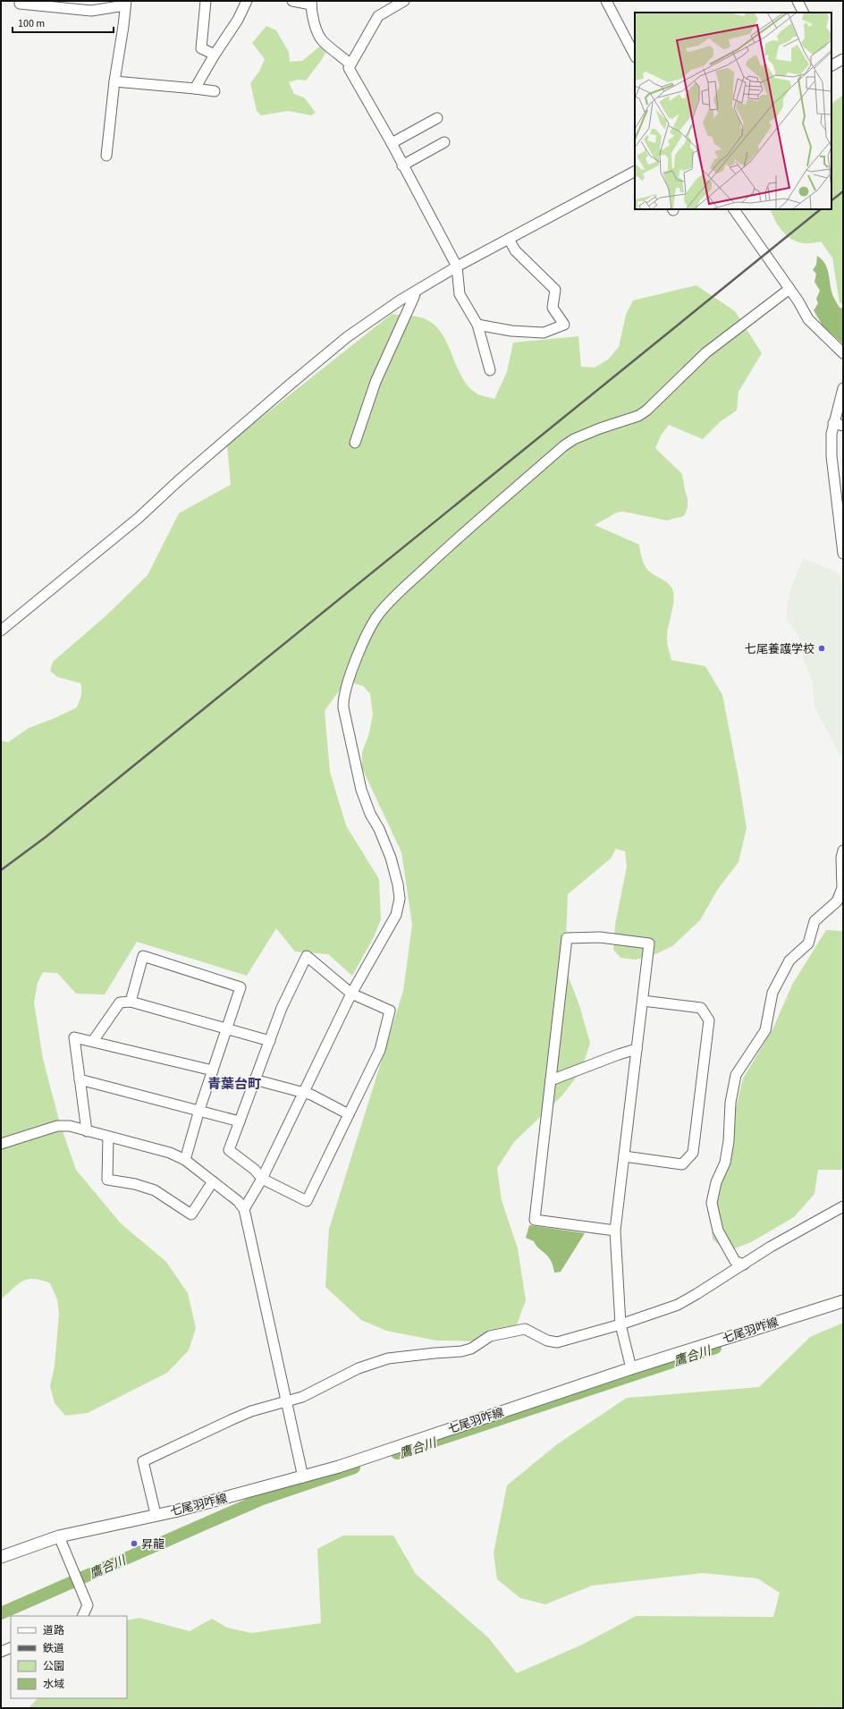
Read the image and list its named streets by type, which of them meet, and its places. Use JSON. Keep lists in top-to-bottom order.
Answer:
{
  "streets": {
    "main road": ["七尾羽咋線"]
  },
  "districts": ["青葉台町"],
  "water": ["鷹合川"],
  "places": ["七尾養護学校", "昇龍"],
  "legend": [
    "道路",
    "鉄道",
    "公園",
    "水域"
  ],
  "scale_bar": "100 m"
}
